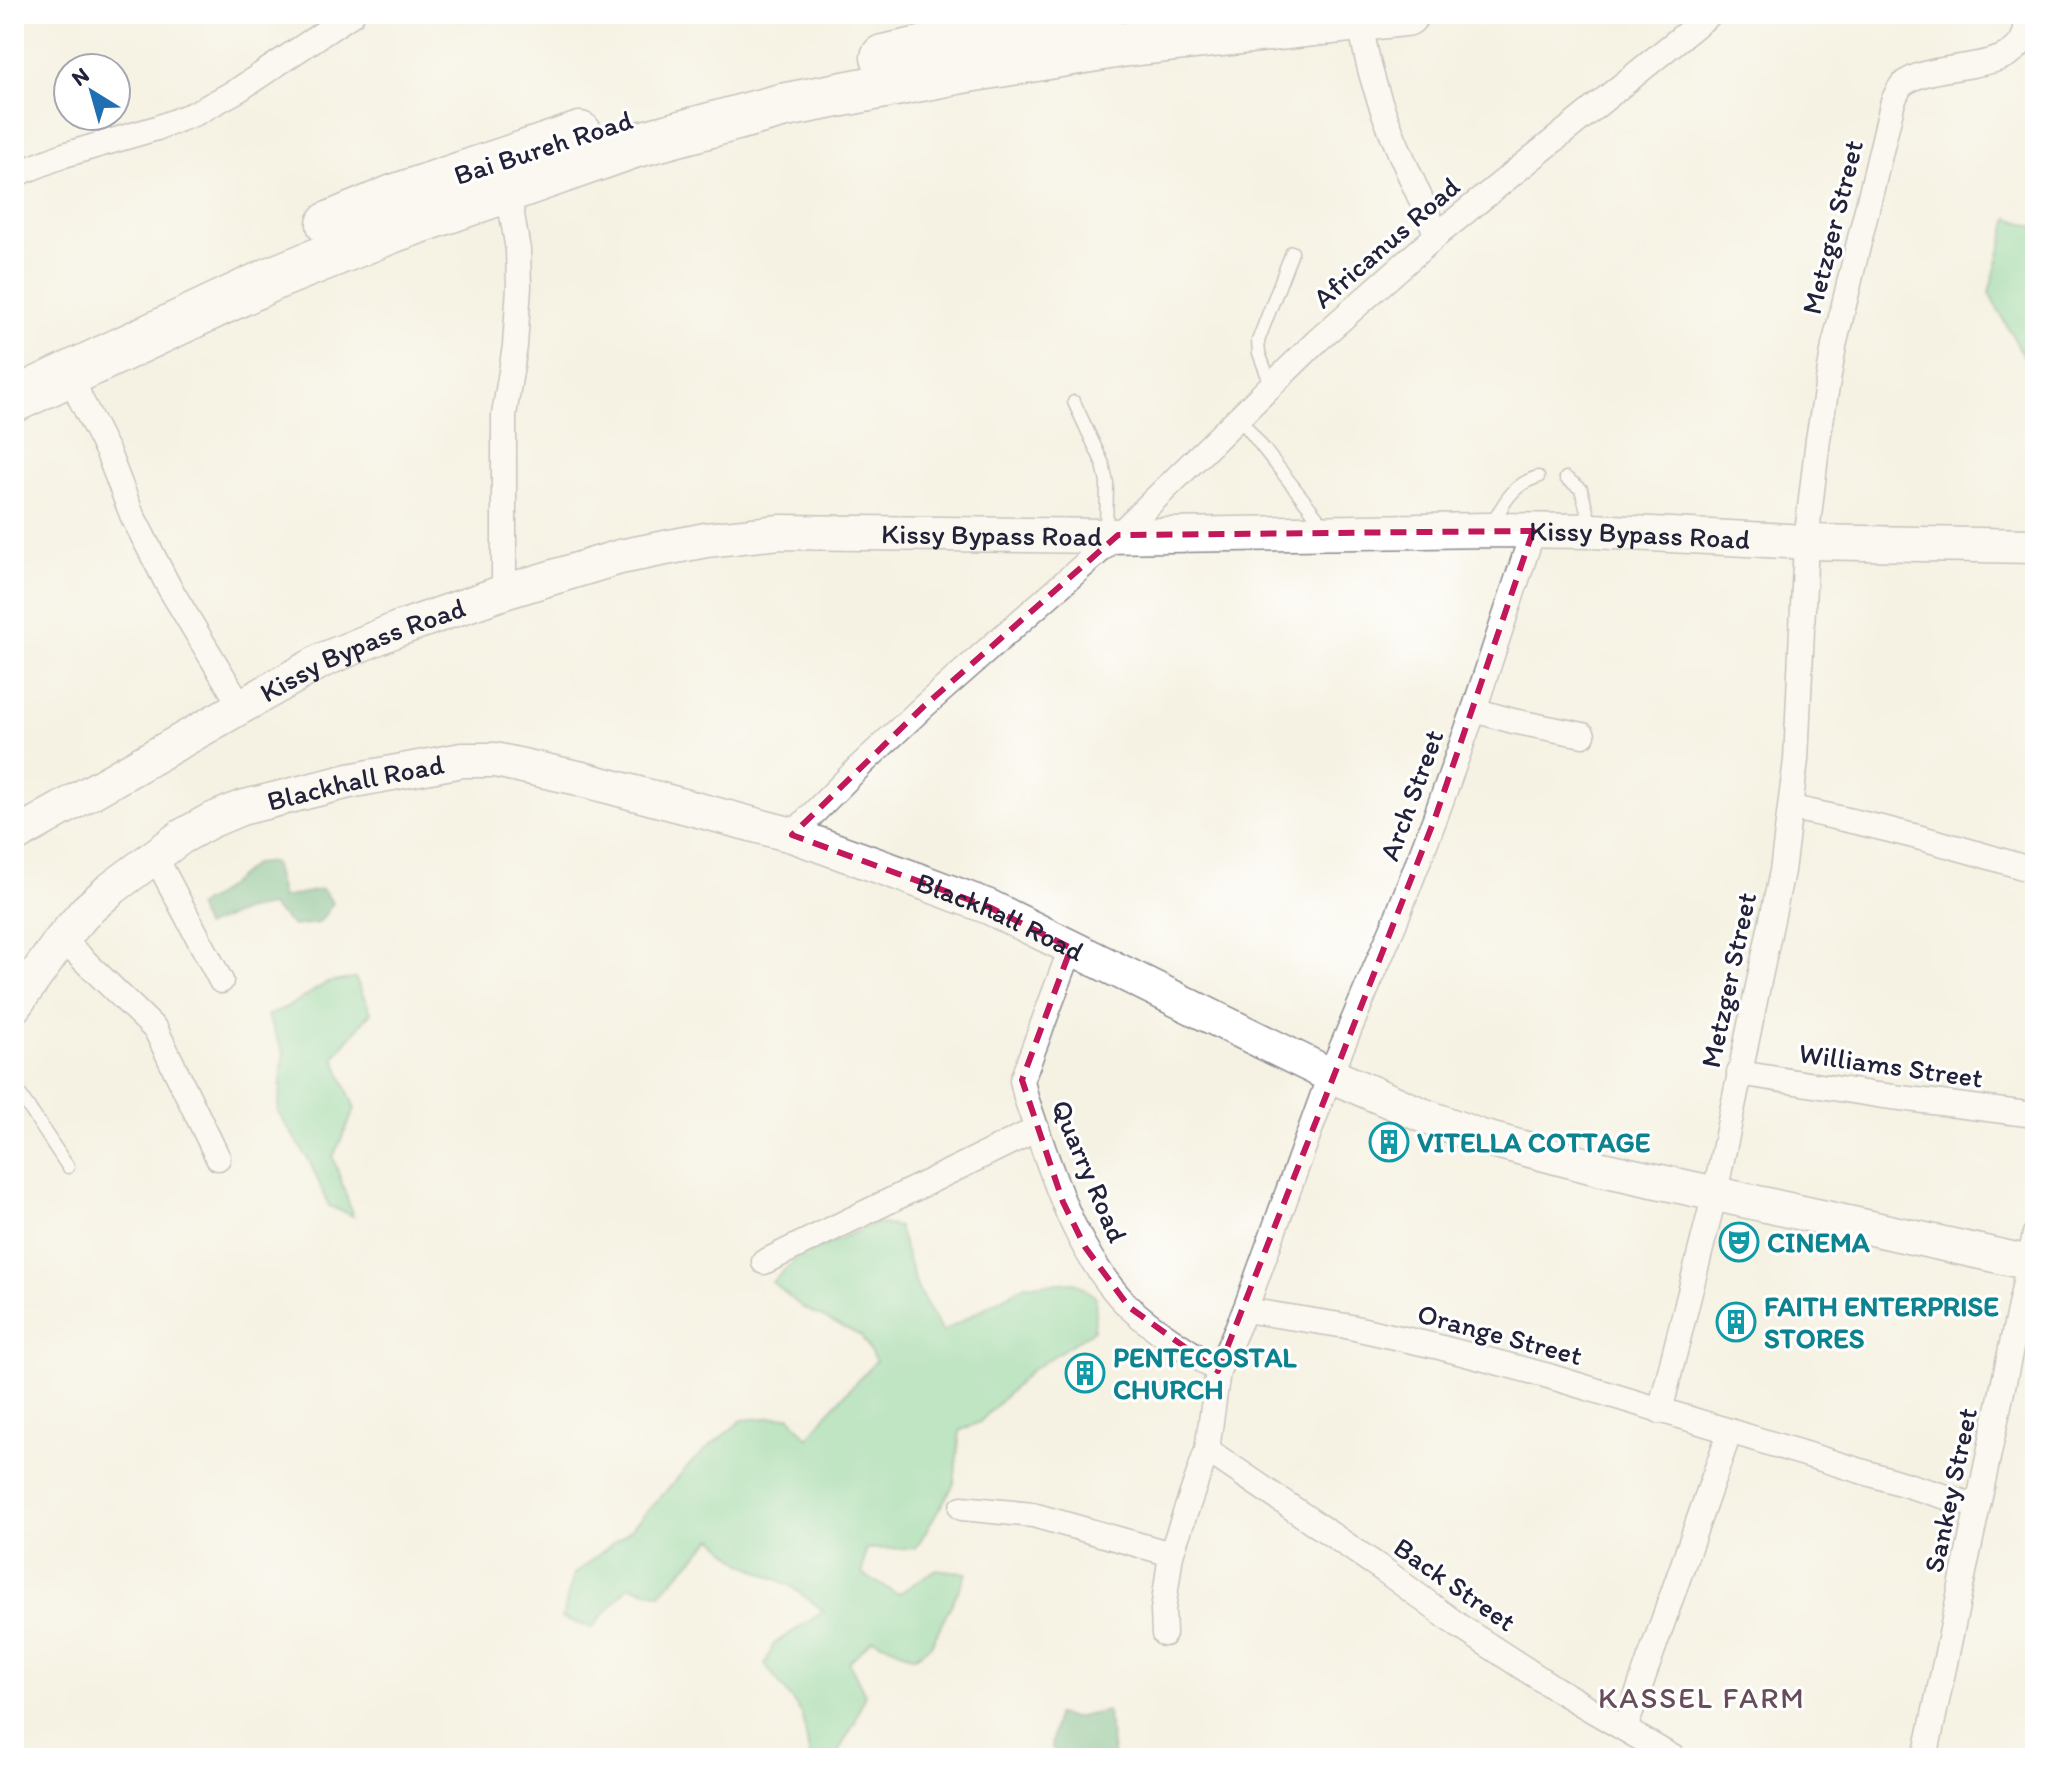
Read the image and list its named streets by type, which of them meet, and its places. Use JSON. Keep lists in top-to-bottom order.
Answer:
{
  "streets": {
    "highway": ["Bai Bureh Road"],
    "street": [
      "Metzger Street",
      "Africanus Road",
      "Kissy Bypass Road",
      "Blackhall Road",
      "Arch Street",
      "Williams Street",
      "Quarry Road",
      "Orange Street",
      "Sankey Street",
      "Back Street"
    ]
  },
  "crossings": [
    ["Metzger Street", "Kissy Bypass Road"],
    ["Metzger Street", "Blackhall Road"],
    ["Metzger Street", "Williams Street"],
    ["Metzger Street", "Orange Street"],
    ["Africanus Road", "Kissy Bypass Road"],
    ["Africanus Road", "Blackhall Road"],
    ["Kissy Bypass Road", "Arch Street"],
    ["Blackhall Road", "Arch Street"],
    ["Blackhall Road", "Quarry Road"],
    ["Blackhall Road", "Sankey Street"],
    ["Orange Street", "Sankey Street"]
  ],
  "districts": ["KASSEL FARM"],
  "places": {
    "building": ["VITELLA COTTAGE", "FAITH ENTERPRISE STORES", "PENTECOSTAL CHURCH"],
    "theatre": ["CINEMA"]
  },
  "north": "top left"
}
